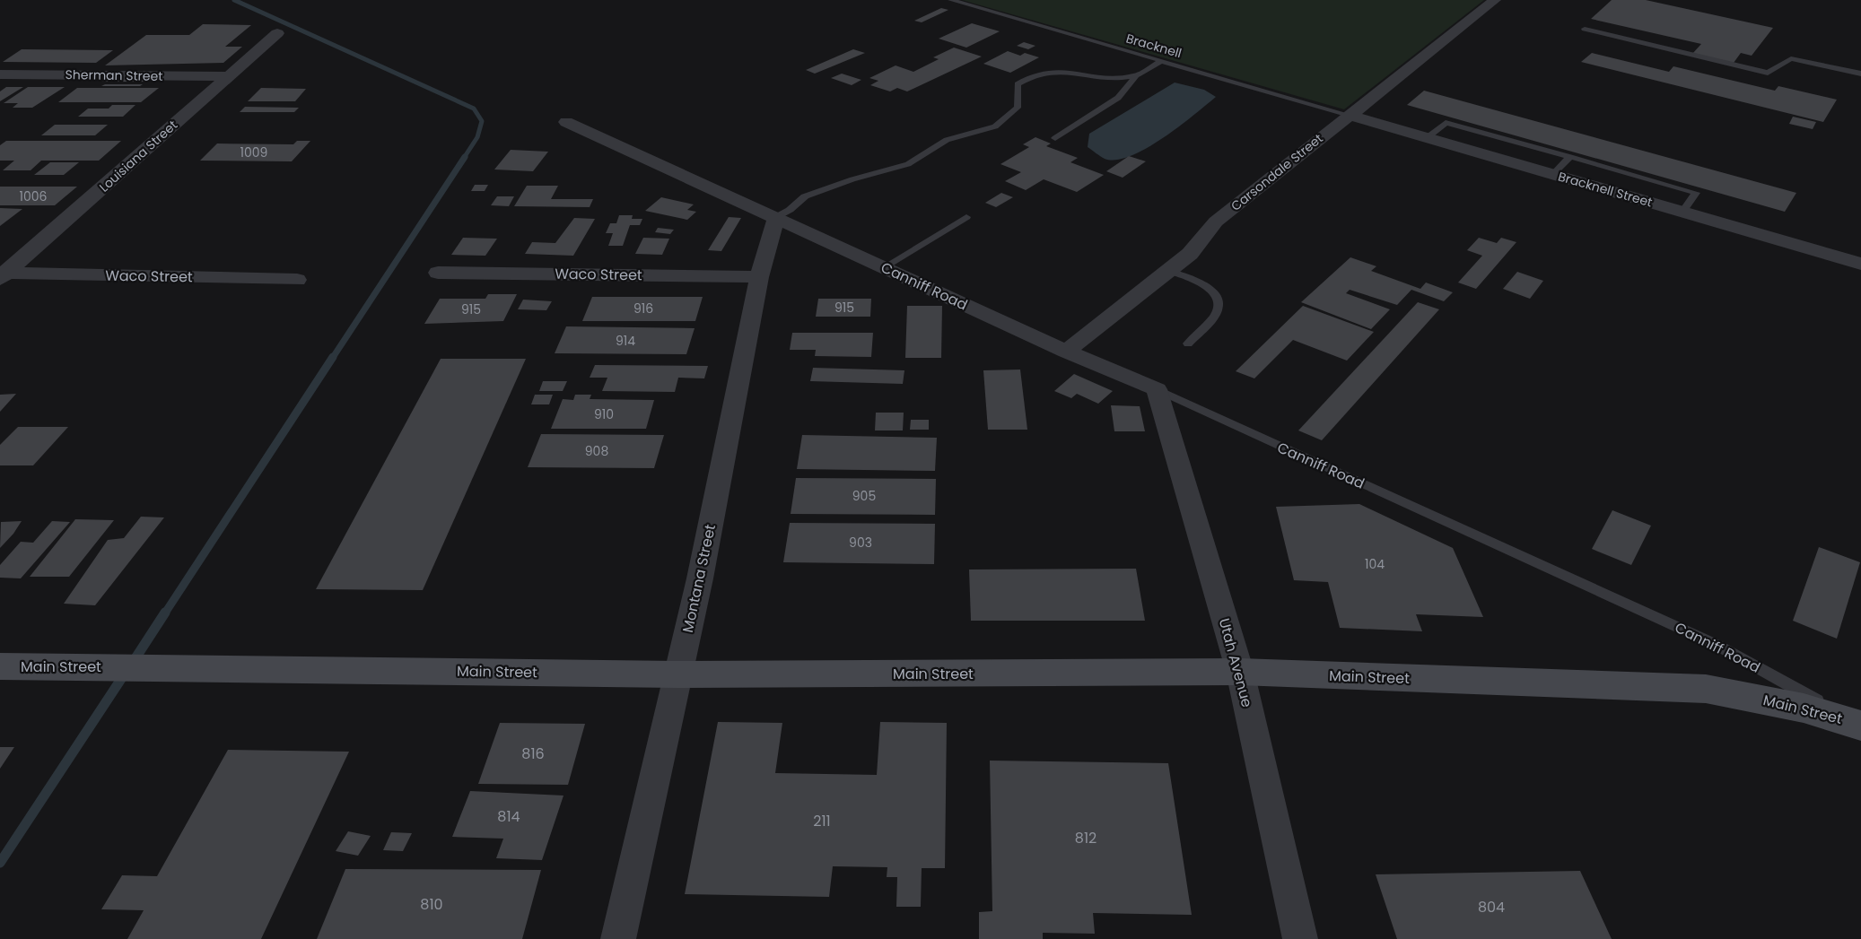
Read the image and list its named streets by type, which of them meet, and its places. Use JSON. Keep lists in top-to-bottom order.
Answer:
{
  "streets": {
    "street": [
      "Sherman Street",
      "Louisiana Street",
      "Carsondale Street",
      "Bracknell Street",
      "Waco Street",
      "Canniff Road",
      "Montana Street",
      "Utah Avenue",
      "Main Street"
    ],
    "lane": ["Bracknell"]
  },
  "crossings": [
    ["Bracknell", "Carsondale Street"],
    ["Bracknell", "Bracknell Street"],
    ["Sherman Street", "Louisiana Street"],
    ["Louisiana Street", "Waco Street"],
    ["Carsondale Street", "Bracknell Street"],
    ["Carsondale Street", "Canniff Road"],
    ["Waco Street", "Montana Street"],
    ["Canniff Road", "Montana Street"],
    ["Canniff Road", "Utah Avenue"],
    ["Canniff Road", "Main Street"],
    ["Montana Street", "Main Street"],
    ["Utah Avenue", "Main Street"]
  ],
  "house_numbers": [
    "1009",
    "1006",
    "915",
    "916",
    "915",
    "914",
    "910",
    "908",
    "905",
    "903",
    "104",
    "816",
    "814",
    "211",
    "812",
    "810",
    "804"
  ]
}
